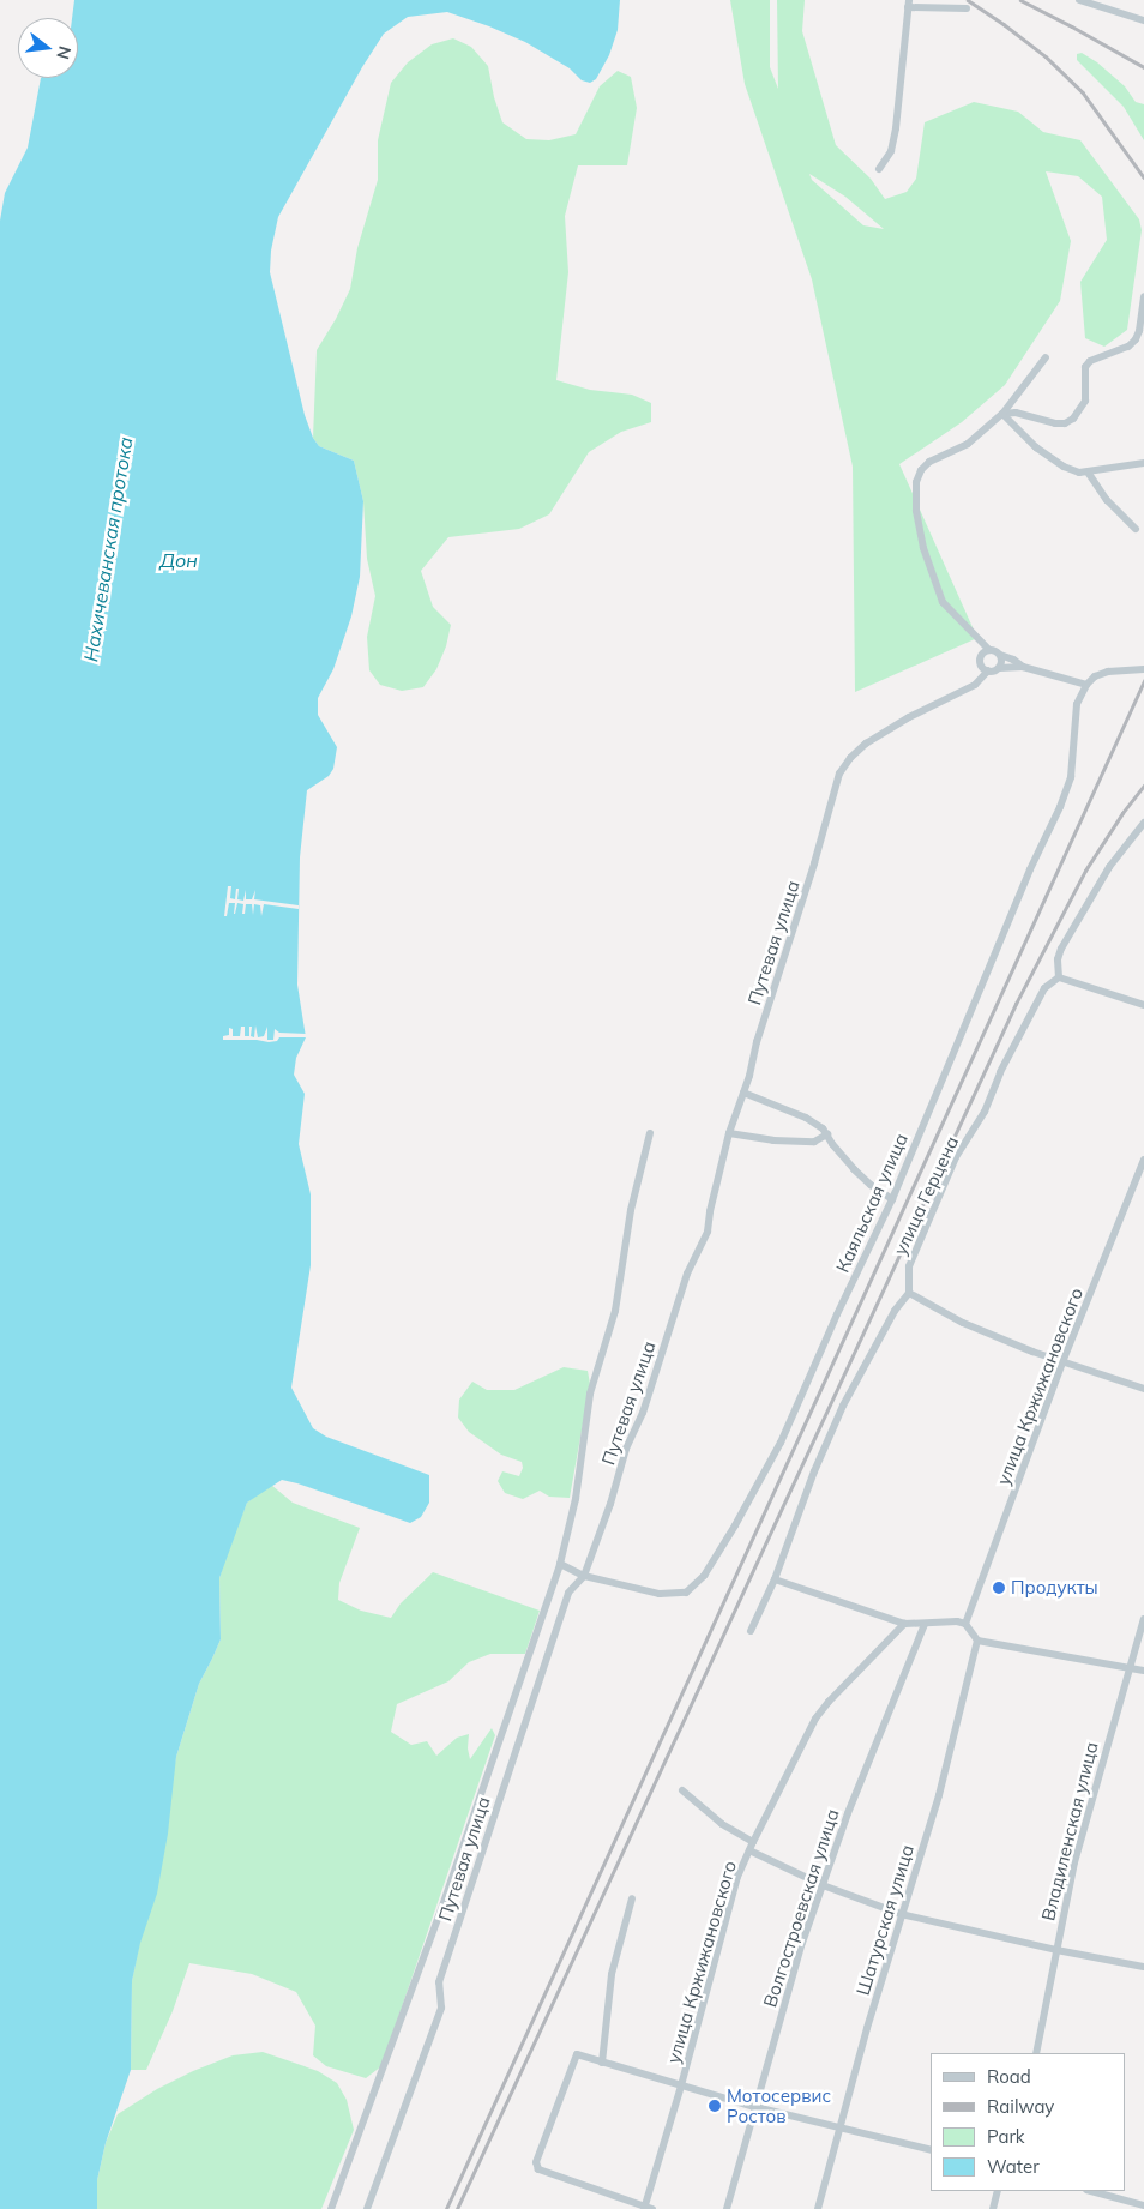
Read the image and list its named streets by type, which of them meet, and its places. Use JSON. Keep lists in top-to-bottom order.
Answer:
{
  "streets": {
    "street": [
      "Путевая улица",
      "улица Герцена",
      "Каяльская улица",
      "улица Кржижановского",
      "Владиленская улица",
      "Волгостроевская улица",
      "Шатурская улица"
    ]
  },
  "crossings": [
    ["Путевая улица", "Каяльская улица"]
  ],
  "water": ["Нахичеванская протока", "Дон"],
  "places": ["Продукты", "Мотосервис Ростов"],
  "legend": [
    "Road",
    "Railway",
    "Park",
    "Water"
  ],
  "north": "right"
}
